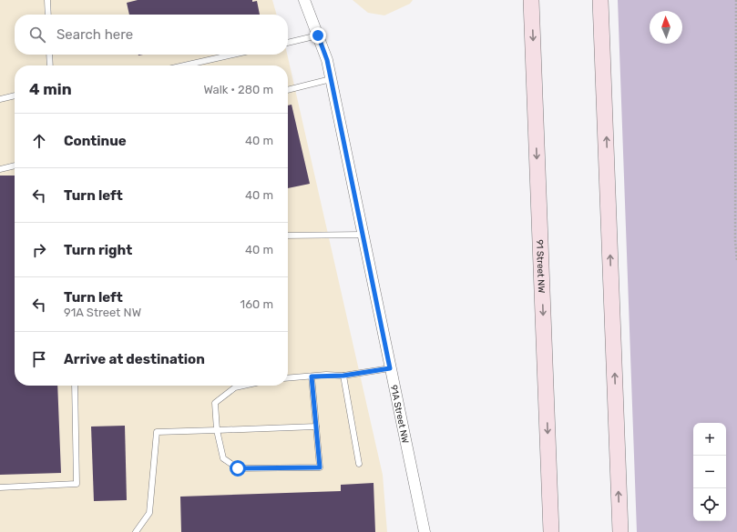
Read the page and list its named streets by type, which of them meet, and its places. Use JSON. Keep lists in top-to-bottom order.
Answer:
{
  "streets": {
    "main road": ["91 Street NW"],
    "street": ["91A Street NW"]
  },
  "north": "top",
  "page": {
    "search": "Search here",
    "heading": ["4 min", "Walk · 280 m"],
    "list": [
      ["Continue", "40 m"],
      ["Turn left", "40 m"],
      ["Turn right", "40 m"],
      ["Turn left", "91A Street NW", "160 m"],
      "Arrive at destination"
    ],
    "map_buttons": ["+", "−"]
  }
}
